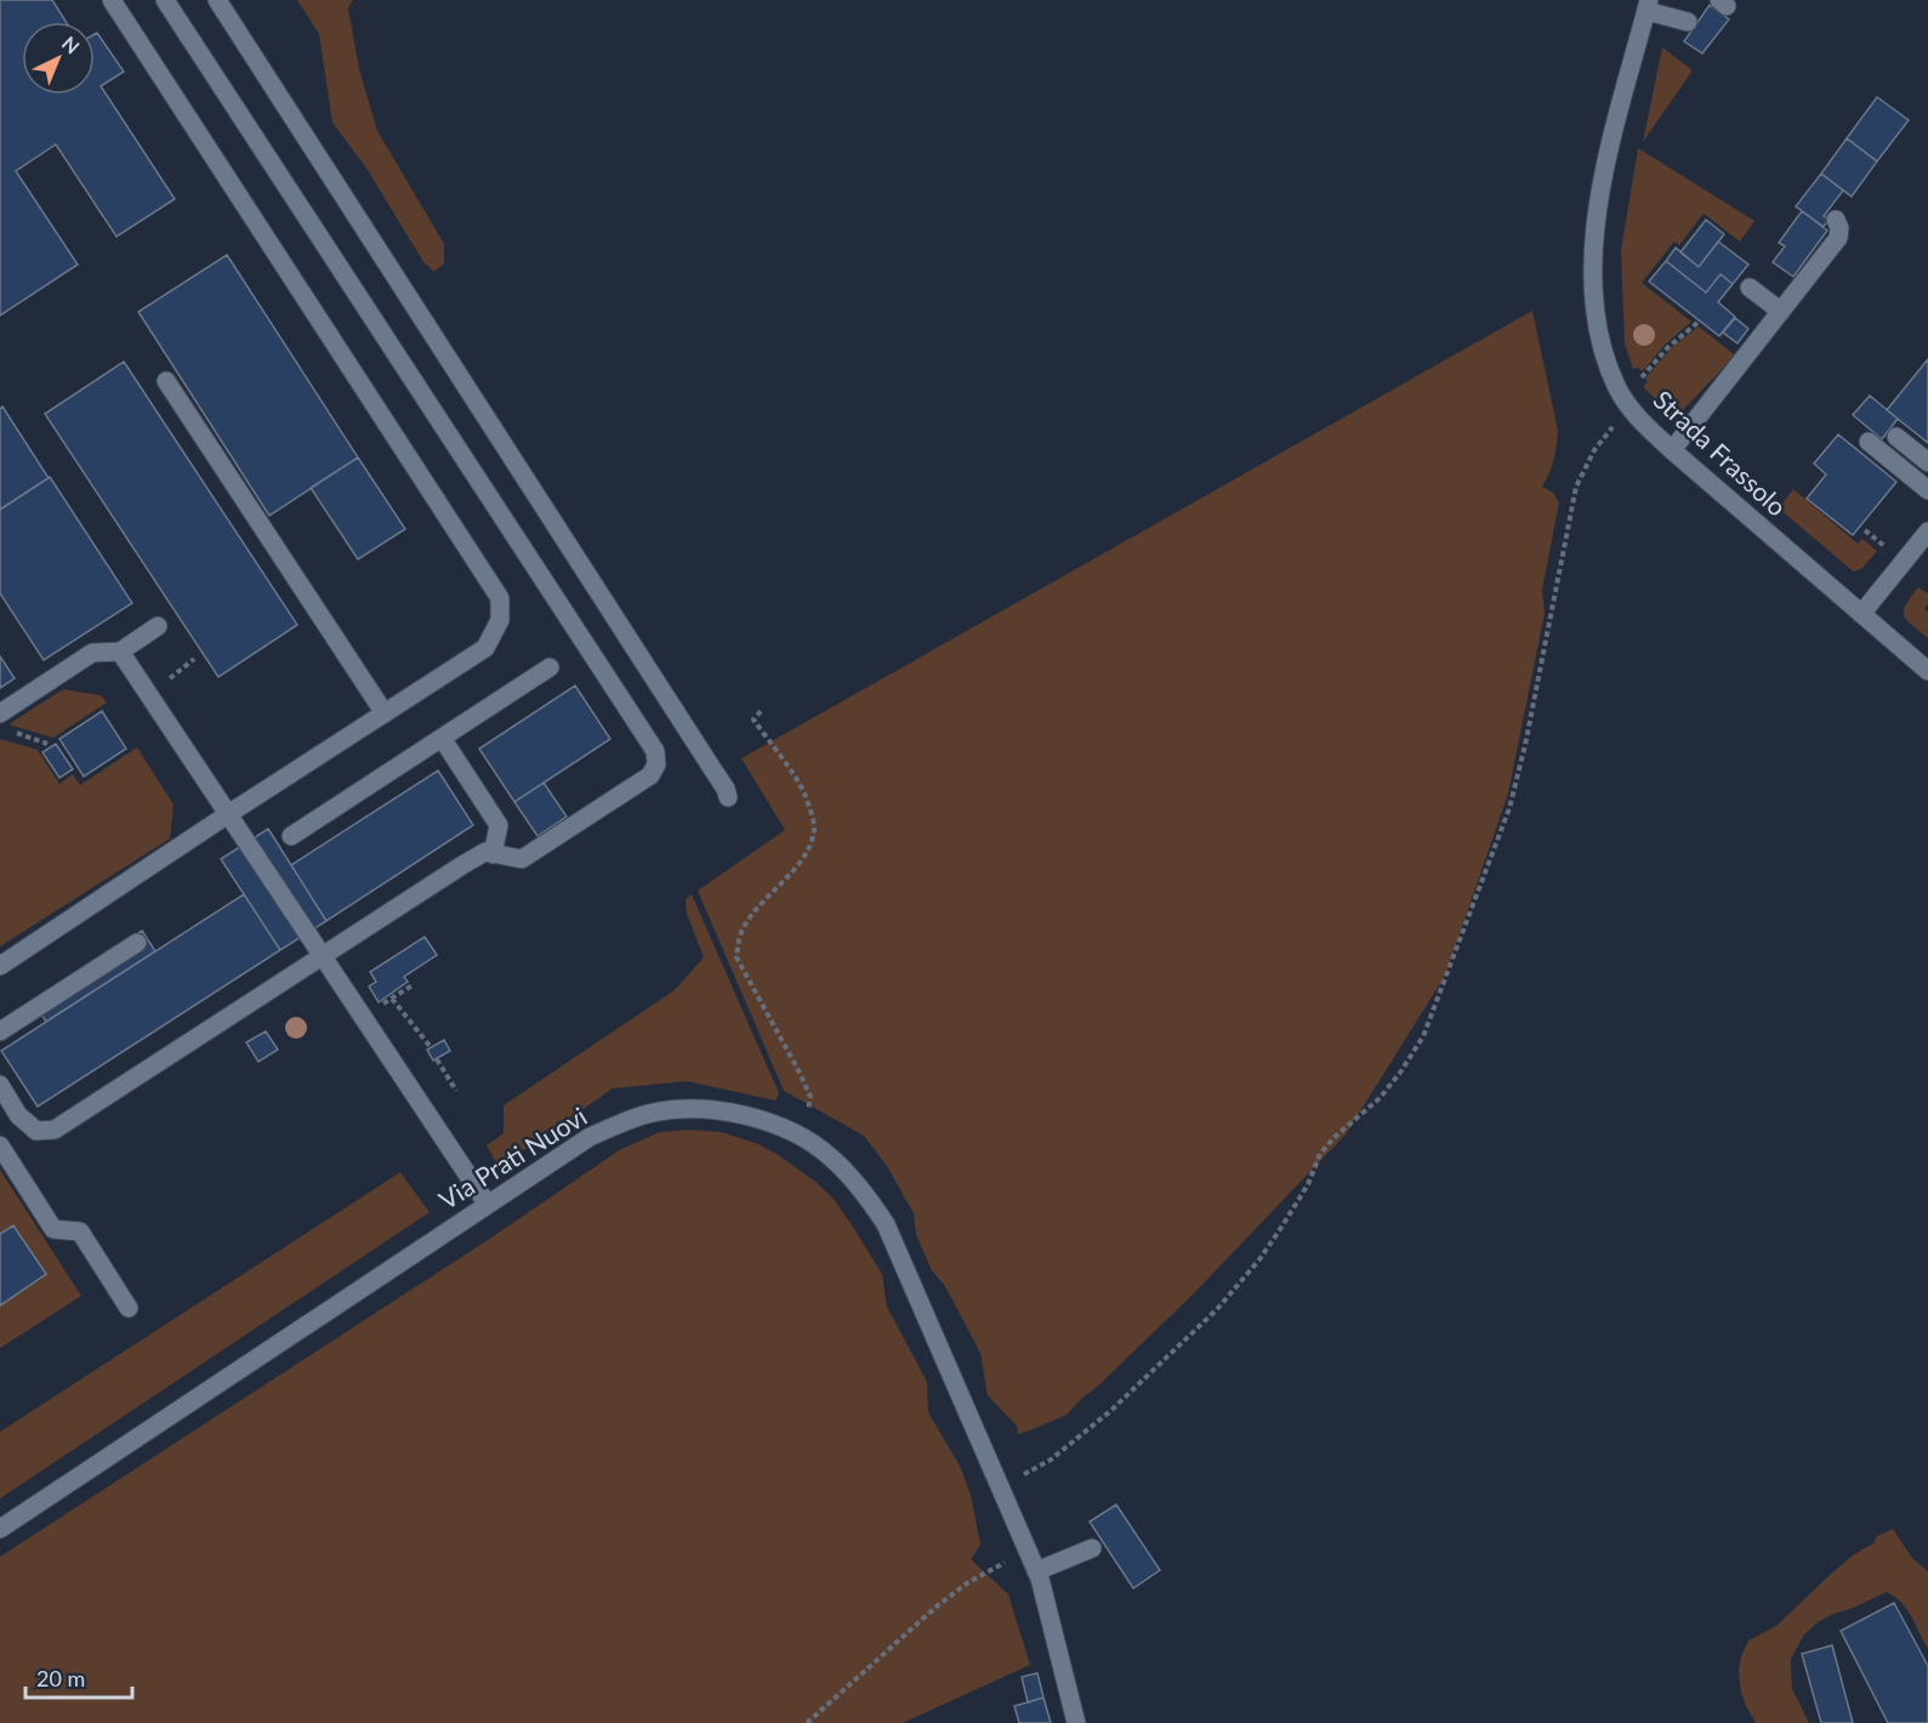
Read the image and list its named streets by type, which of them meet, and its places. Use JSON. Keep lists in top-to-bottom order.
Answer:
{
  "streets": {
    "street": ["Strada Frassolo", "Via Prati Nuovi"]
  },
  "scale_bar": "20 m",
  "north": "top right"
}
